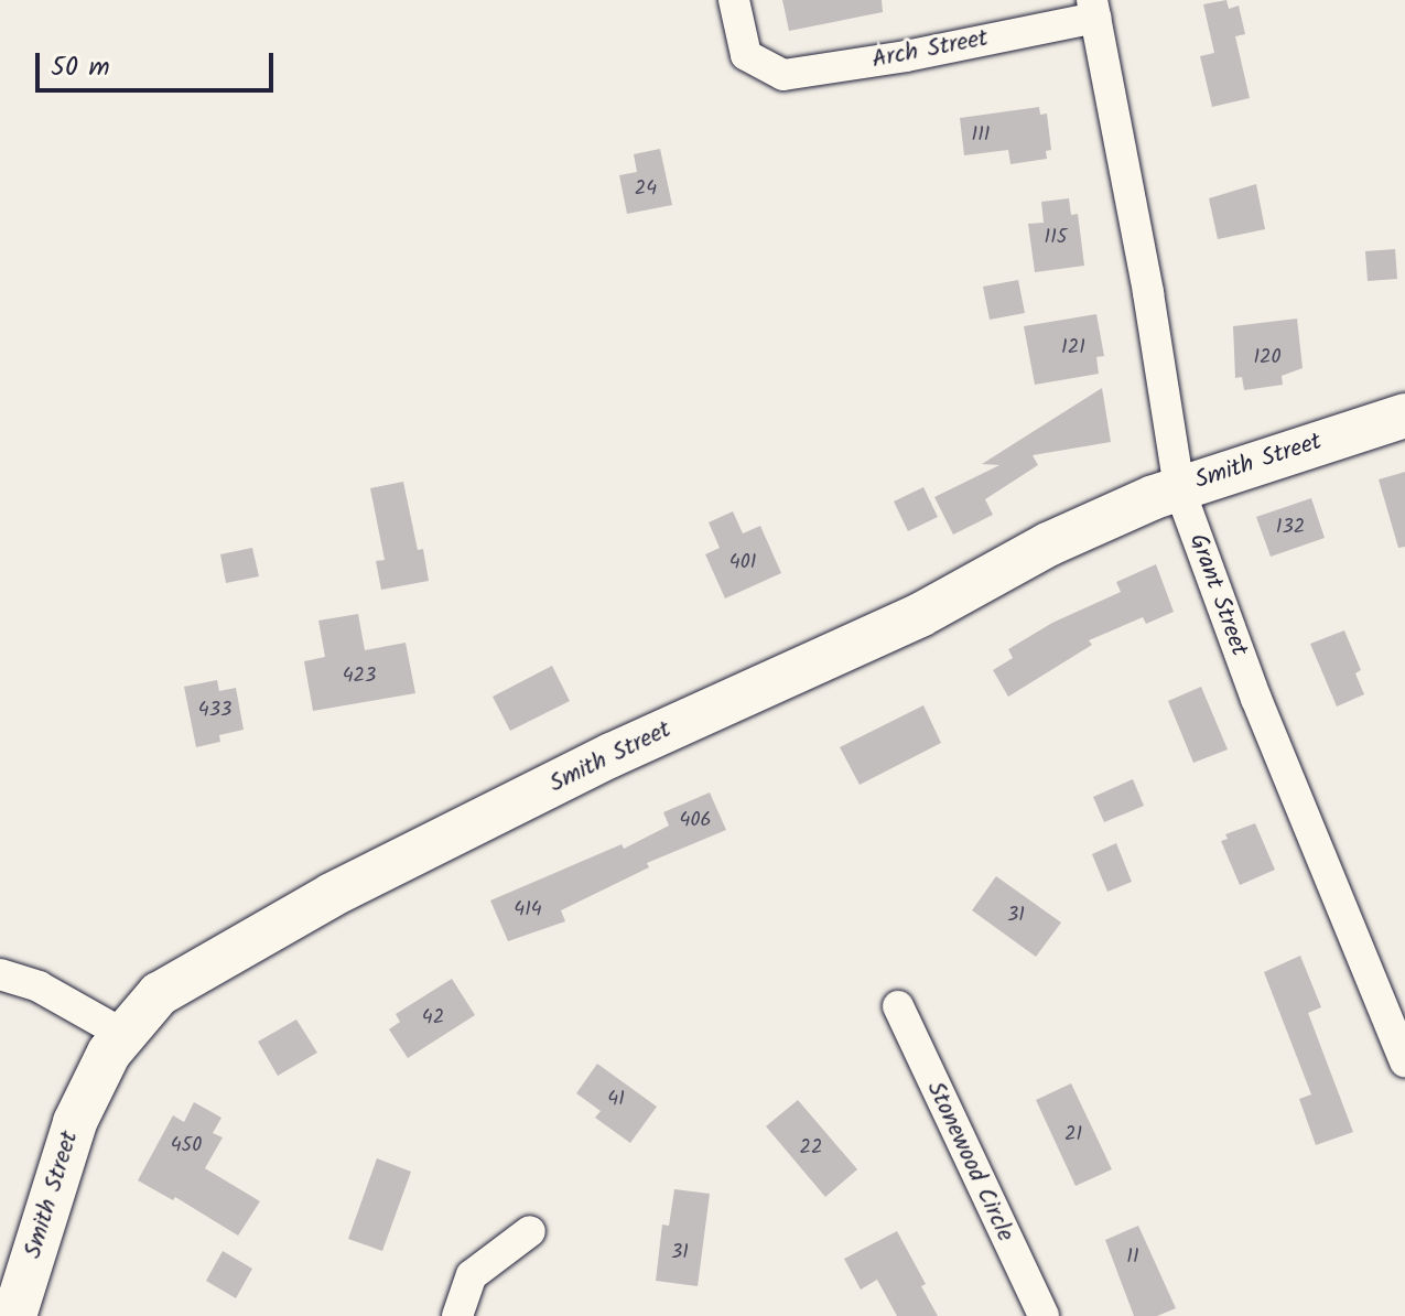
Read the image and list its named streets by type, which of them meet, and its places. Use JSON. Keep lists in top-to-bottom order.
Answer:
{
  "streets": {
    "street": [
      "Arch Street",
      "Smith Street",
      "Grant Street",
      "Stonewood Circle"
    ]
  },
  "crossings": [
    ["Arch Street", "Grant Street"],
    ["Smith Street", "Grant Street"]
  ],
  "house_numbers": [
    "111",
    "24",
    "115",
    "121",
    "120",
    "132",
    "401",
    "423",
    "433",
    "406",
    "414",
    "31",
    "42",
    "41",
    "21",
    "450",
    "22",
    "31",
    "11"
  ],
  "scale_bar": "50 m"
}
